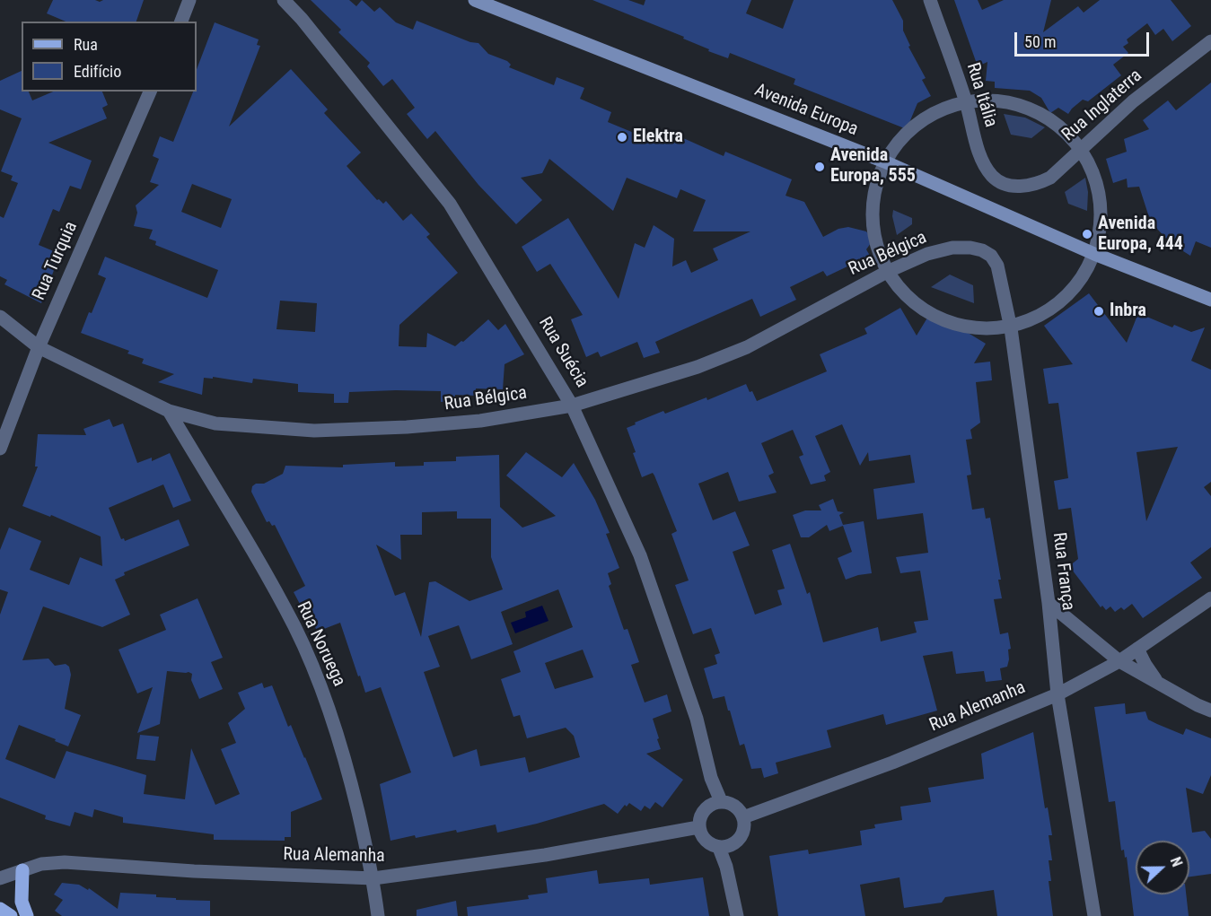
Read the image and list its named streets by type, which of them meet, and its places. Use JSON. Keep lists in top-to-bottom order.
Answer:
{
  "streets": {
    "main road": ["Avenida Europa"],
    "street": [
      "Rua Itália",
      "Rua Inglaterra",
      "Rua Bélgica",
      "Rua Turquia",
      "Rua Suécia",
      "Rua França",
      "Rua Noruega",
      "Rua Alemanha"
    ]
  },
  "crossings": [
    ["Rua Itália", "Rua Inglaterra"],
    ["Rua Bélgica", "Rua Turquia"],
    ["Rua Bélgica", "Rua Suécia"],
    ["Rua Bélgica", "Rua França"],
    ["Rua Bélgica", "Rua Noruega"],
    ["Rua Suécia", "Rua Alemanha"],
    ["Rua França", "Rua Alemanha"],
    ["Rua Noruega", "Rua Alemanha"]
  ],
  "places": [
    "Elektra",
    "Avenida Europa, 555",
    "Avenida Europa, 444",
    "Inbra"
  ],
  "legend": ["Rua", "Edifício"],
  "scale_bar": "50 m",
  "north": "right"
}
